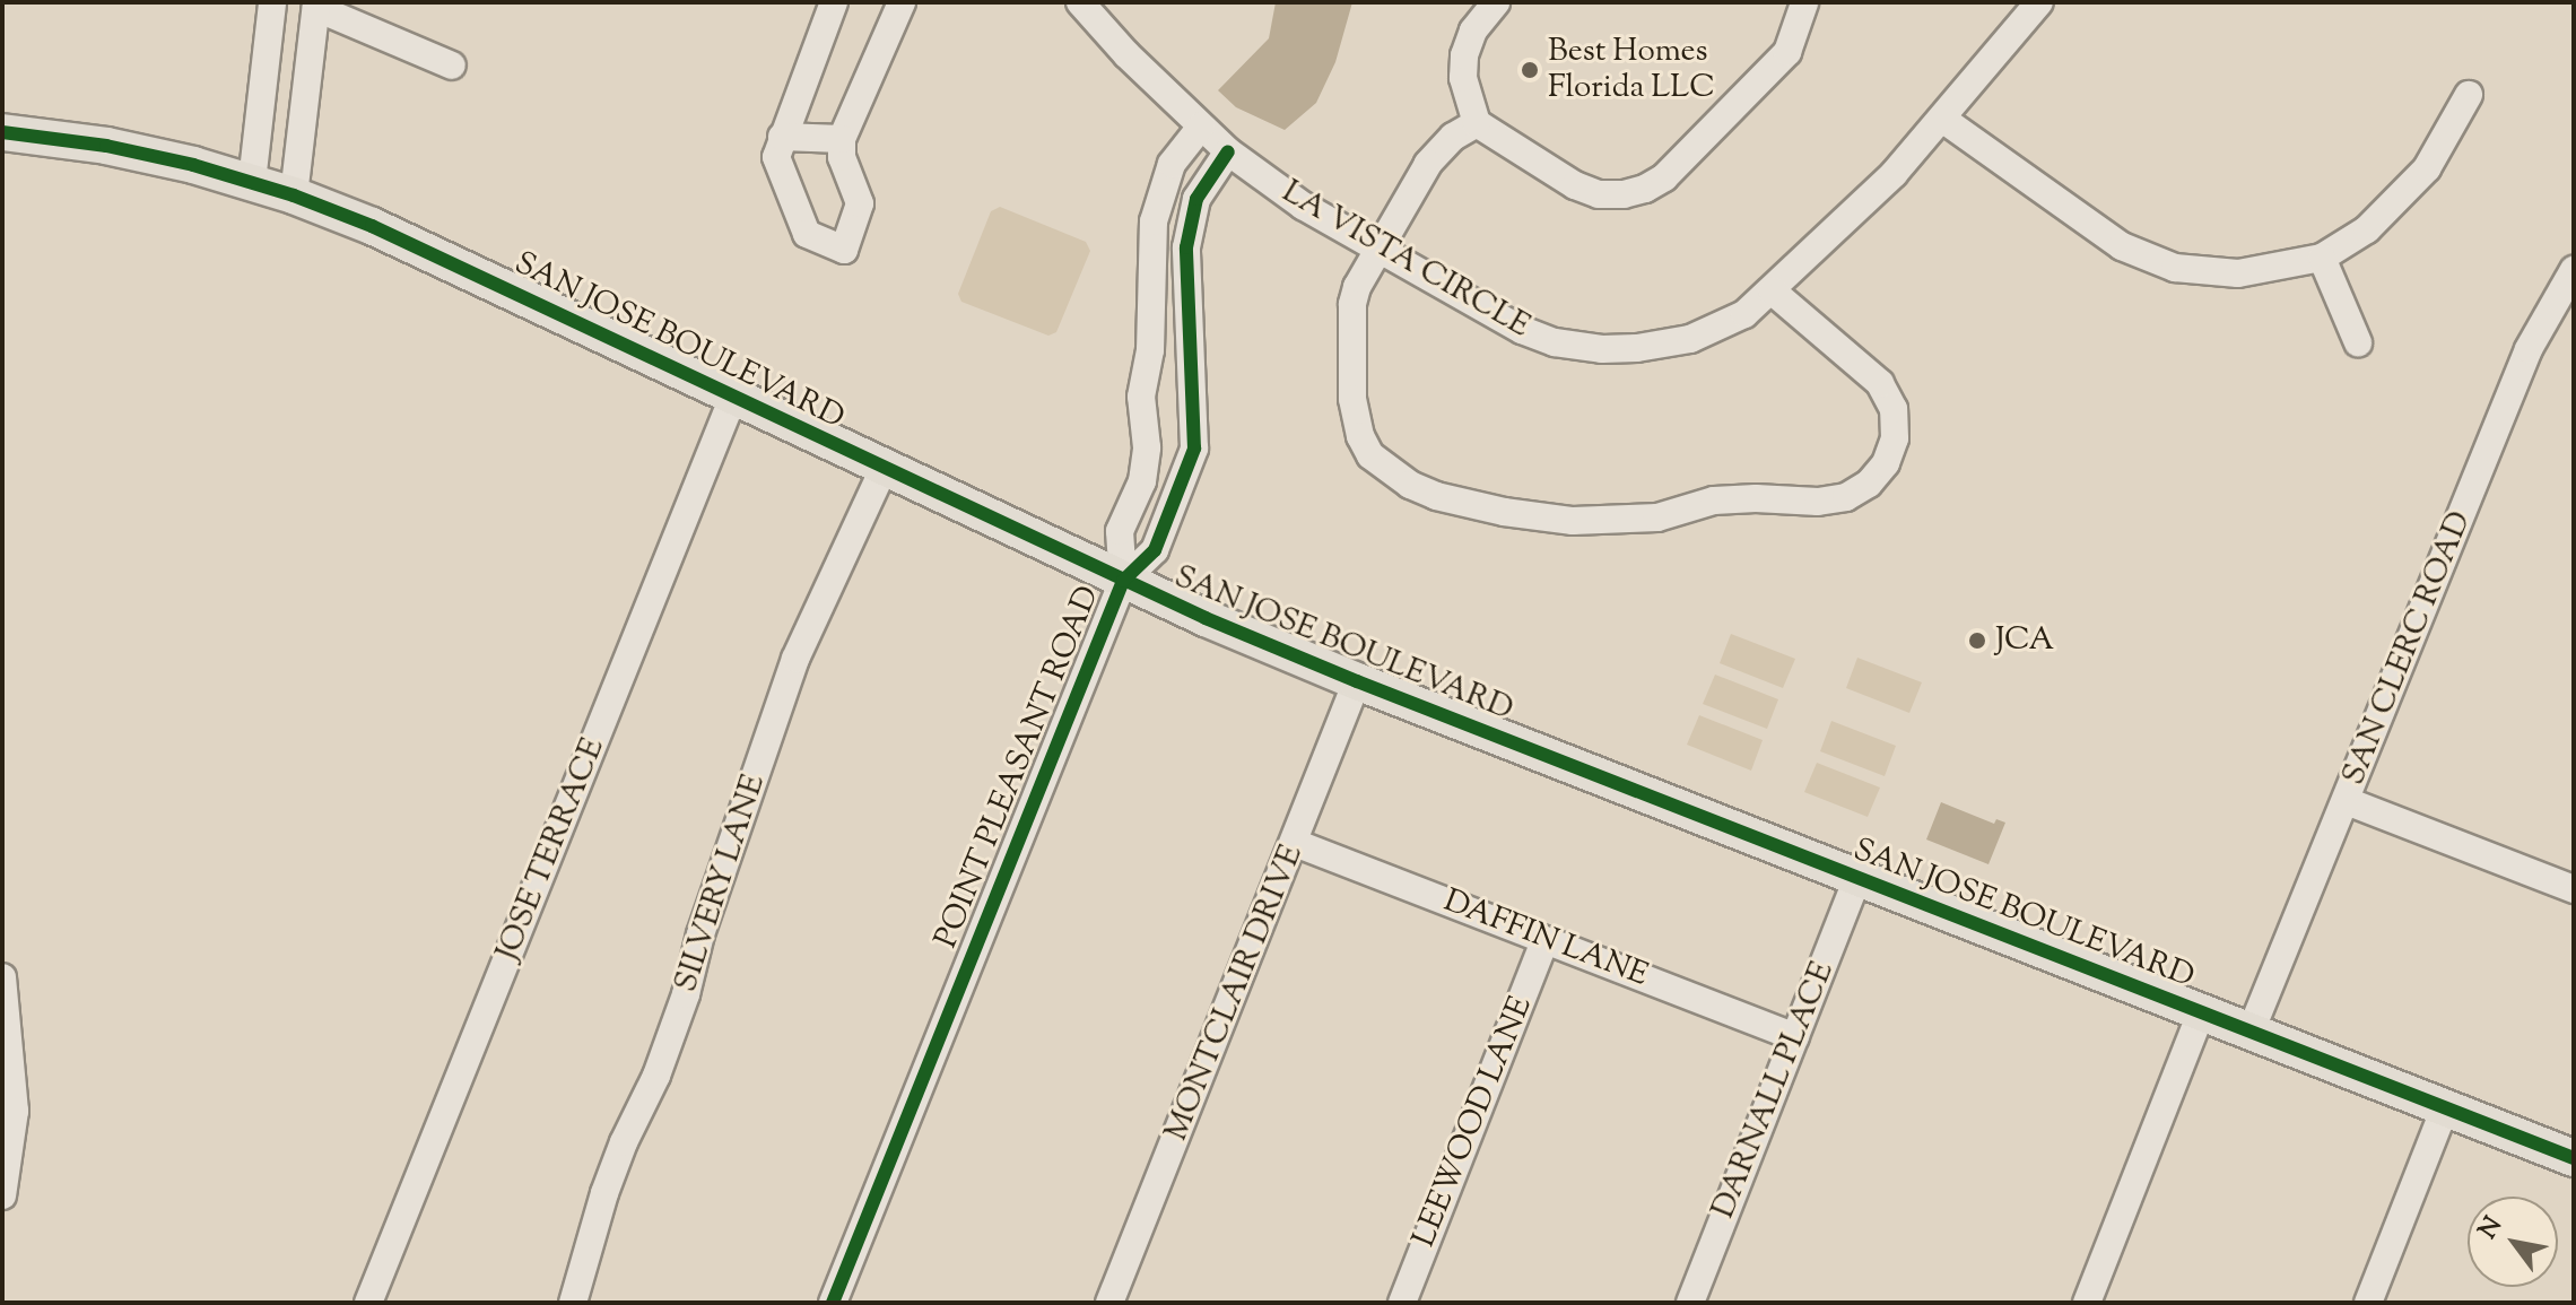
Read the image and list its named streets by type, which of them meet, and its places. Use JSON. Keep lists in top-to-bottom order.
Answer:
{
  "streets": {
    "main road": ["SAN JOSE BOULEVARD"],
    "street": [
      "LA VISTA CIRCLE",
      "SAN CLERC ROAD",
      "POINT PLEASANT ROAD",
      "JOSE TERRACE",
      "SILVERY LANE",
      "DAFFIN LANE",
      "MONTCLAIR DRIVE",
      "DARNALL PLACE",
      "LEEWOOD LANE"
    ]
  },
  "crossings": [
    ["LA VISTA CIRCLE", "POINT PLEASANT ROAD"],
    ["SAN JOSE BOULEVARD", "SAN CLERC ROAD"],
    ["SAN JOSE BOULEVARD", "POINT PLEASANT ROAD"],
    ["SAN JOSE BOULEVARD", "JOSE TERRACE"],
    ["SAN JOSE BOULEVARD", "SILVERY LANE"],
    ["SAN JOSE BOULEVARD", "MONTCLAIR DRIVE"],
    ["SAN JOSE BOULEVARD", "DARNALL PLACE"],
    ["DAFFIN LANE", "MONTCLAIR DRIVE"],
    ["DAFFIN LANE", "DARNALL PLACE"],
    ["DAFFIN LANE", "LEEWOOD LANE"]
  ],
  "places": ["Best Homes Florida LLC", "JCA"],
  "north": "top left"
}
